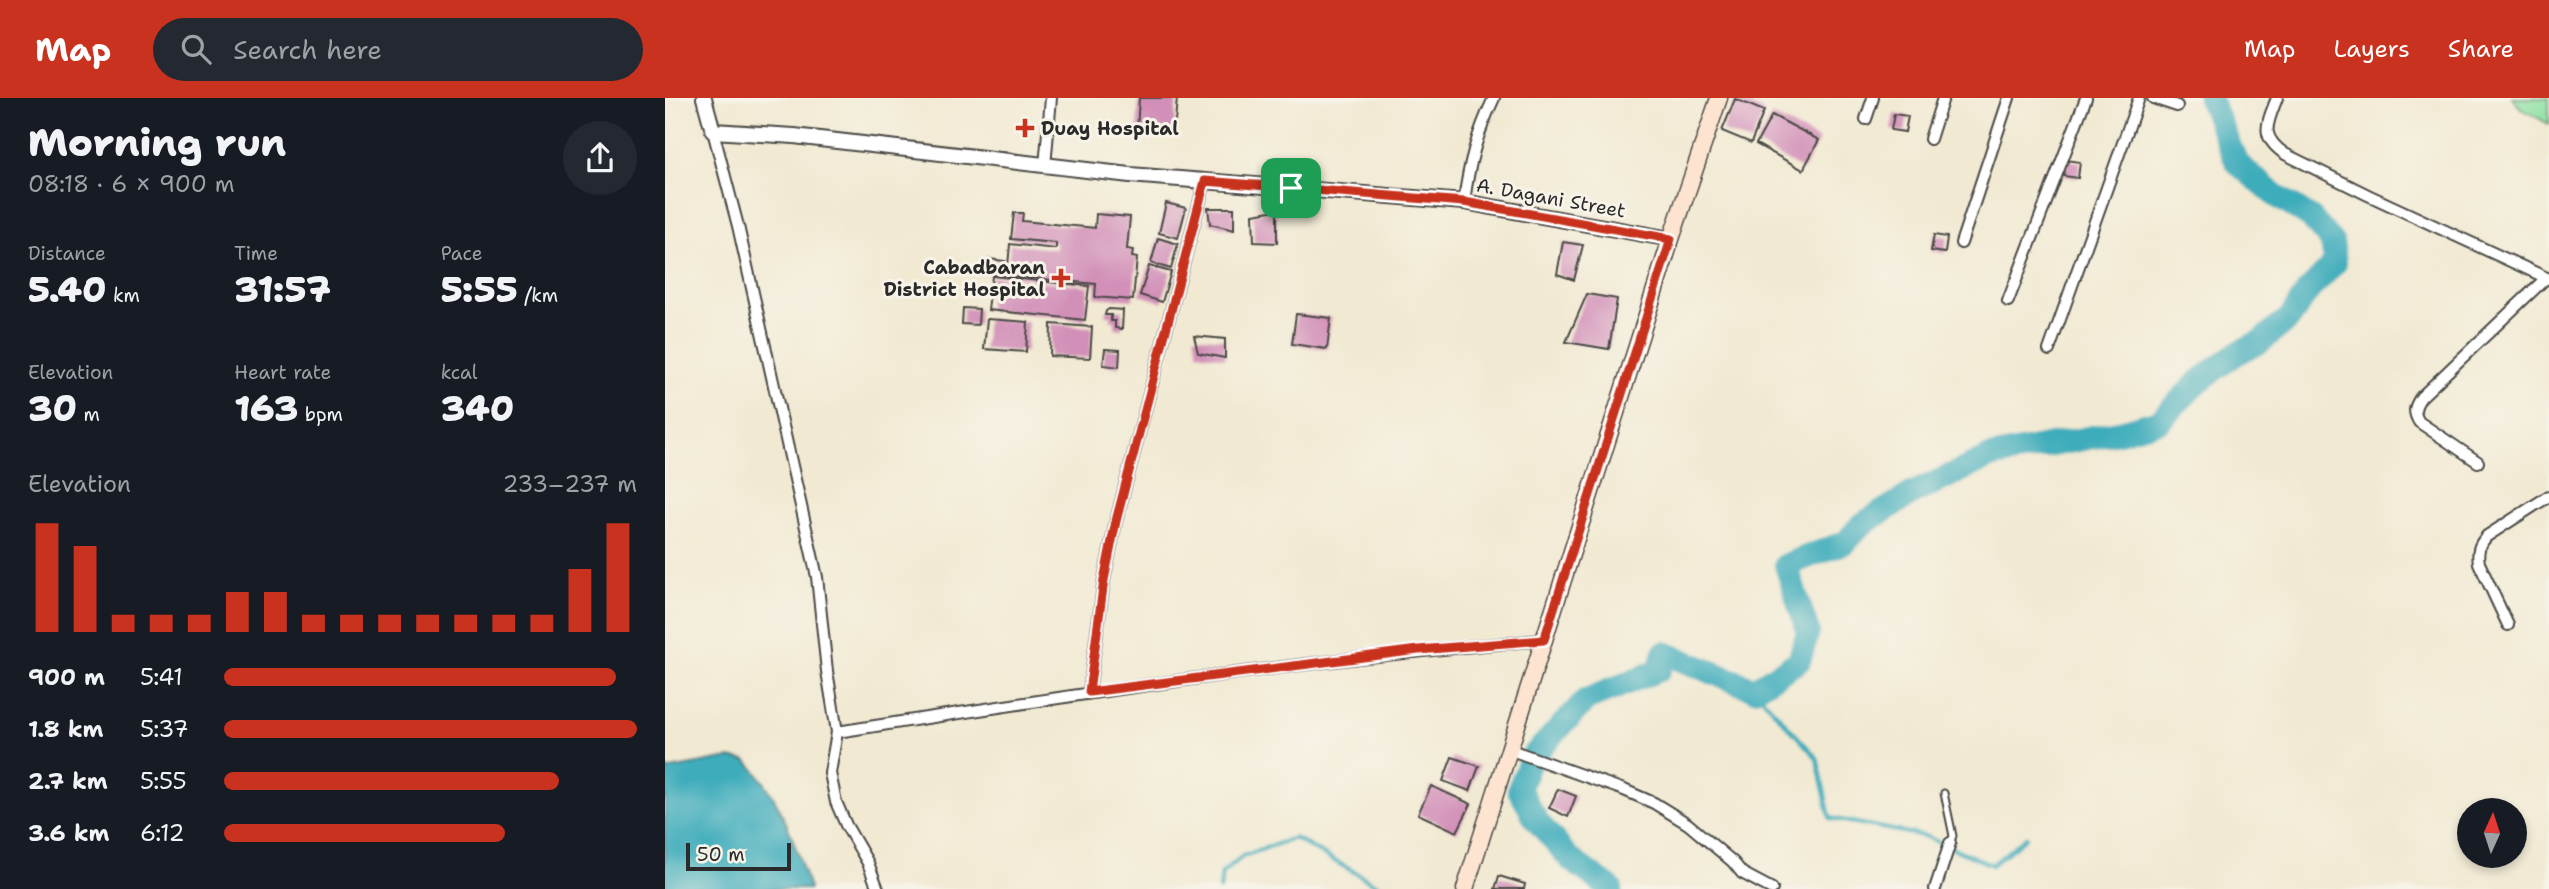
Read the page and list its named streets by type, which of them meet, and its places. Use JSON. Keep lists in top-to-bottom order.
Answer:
{
  "streets": {
    "street": ["A. Dagani Street"]
  },
  "places": {
    "health": ["Duay Hospital", "Cabadbaran District Hospital"]
  },
  "scale_bar": "50 m",
  "north": "top",
  "page": {
    "header": "Map",
    "search": "Search here",
    "nav": ["Map", "Layers", "Share"],
    "heading": ["Morning run", "08:18 · 6 × 900 m"],
    "stats": [
      ["Distance", "5.40 km"],
      ["Time", "31:57"],
      ["Pace", "5:55 /km"],
      ["Elevation", "30 m"],
      ["Heart rate", "163 bpm"],
      ["kcal", "340"]
    ],
    "chart": ["Elevation", "233–237 m"],
    "list": [
      {
        "name": "900 m",
        "note": "5:41"
      },
      {
        "name": "1.8 km",
        "note": "5:37"
      },
      {
        "name": "2.7 km",
        "note": "5:55"
      },
      {
        "name": "3.6 km",
        "note": "6:12"
      }
    ],
    "scale": "50 m"
  }
}
